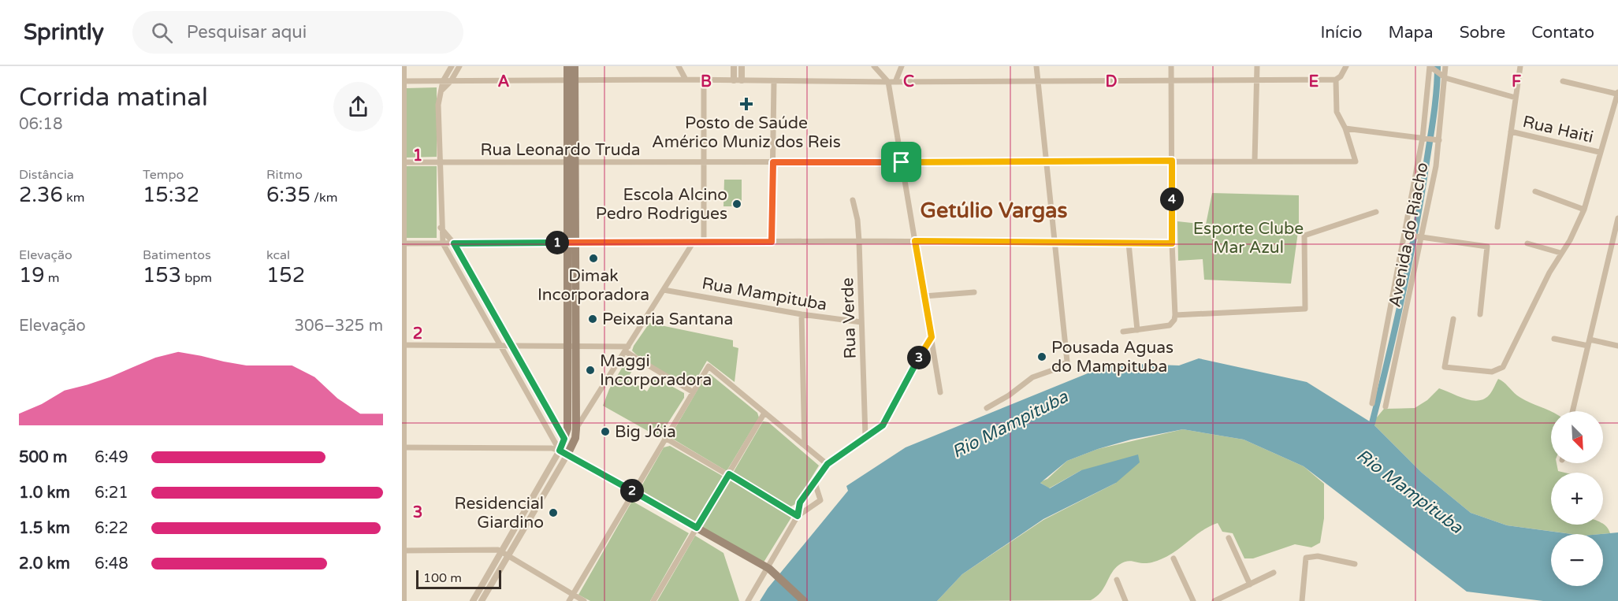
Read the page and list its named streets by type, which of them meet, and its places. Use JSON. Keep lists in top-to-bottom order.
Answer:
{
  "streets": {
    "street": [
      "Rua Haiti",
      "Rua Leonardo Truda",
      "Avenida do Riacho",
      "Rua Mampituba",
      "Rua Verde"
    ]
  },
  "crossings": [
    ["Rua Mampituba", "Rua Verde"]
  ],
  "districts": ["Getúlio Vargas"],
  "water": ["Rio Mampituba"],
  "parks": ["Esporte Clube Mar Azul"],
  "places": {
    "health": ["Posto de Saúde Américo Muniz dos Reis"],
    "other": [
      "Escola Alcino Pedro Rodrigues",
      "Dimak Incorporadora",
      "Peixaria Santana",
      "Pousada Aguas do Mampituba",
      "Maggi Incorporadora",
      "Big Jóia",
      "Residencial Giardino"
    ]
  },
  "scale_bar": "100 m",
  "north": "bottom right",
  "page": {
    "header": "Sprintly",
    "search": "Pesquisar aqui",
    "nav": [
      "Início",
      "Mapa",
      "Sobre",
      "Contato"
    ],
    "heading": ["Corrida matinal", "06:18"],
    "stats": [
      ["Distância", "2.36 km"],
      ["Tempo", "15:32"],
      ["Ritmo", "6:35 /km"],
      ["Elevação", "19 m"],
      ["Batimentos", "153 bpm"],
      ["kcal", "152"]
    ],
    "pins": [
      "4",
      "1",
      "3",
      "2"
    ],
    "chart": ["Elevação", "306–325 m"],
    "map_buttons": ["+", "−"],
    "list": [
      {
        "name": "500 m",
        "note": "6:49"
      },
      {
        "name": "1.0 km",
        "note": "6:21"
      },
      {
        "name": "1.5 km",
        "note": "6:22"
      },
      {
        "name": "2.0 km",
        "note": "6:48"
      }
    ],
    "scale": "100 m"
  },
  "grid": {
    "columns": [
      "A",
      "B",
      "C",
      "D",
      "E",
      "F"
    ],
    "rows": ["1", "2", "3"]
  }
}
